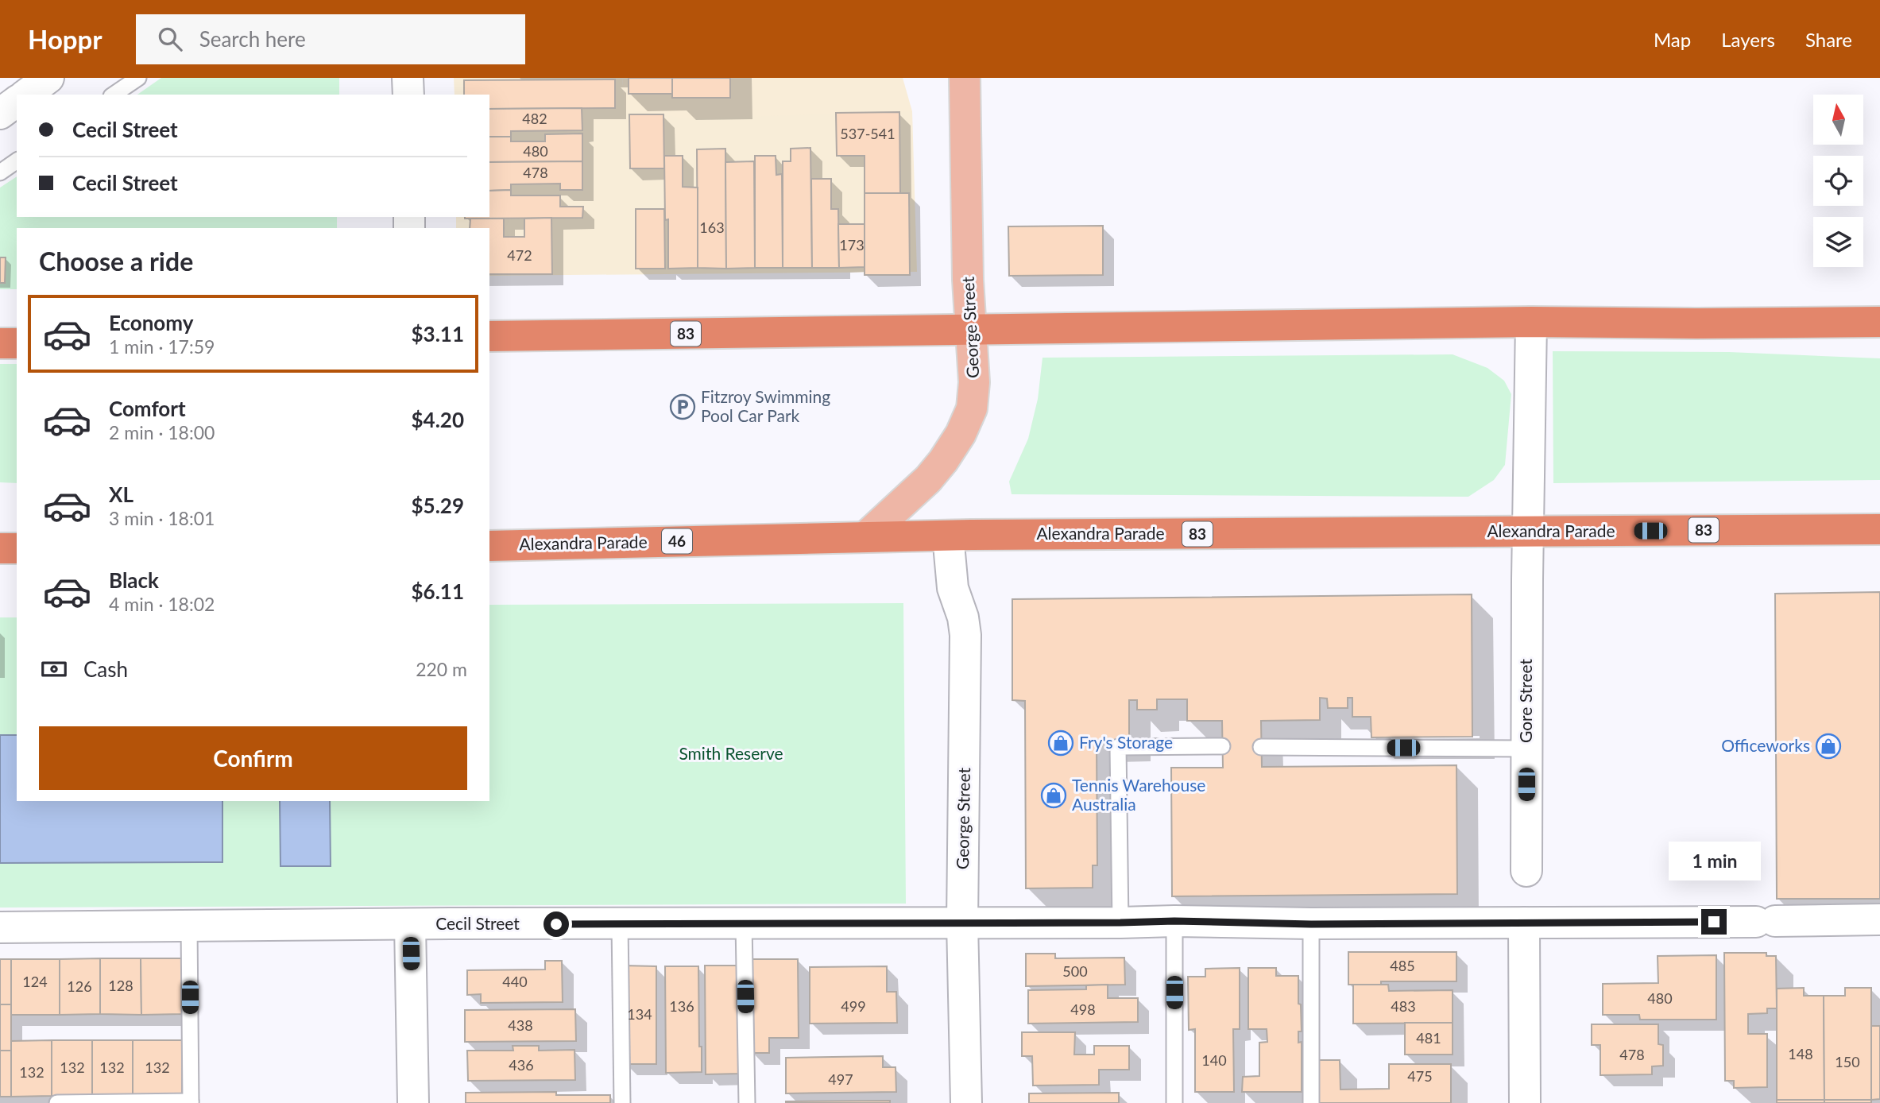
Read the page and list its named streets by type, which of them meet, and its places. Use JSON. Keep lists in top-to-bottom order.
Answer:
{
  "streets": {
    "highway": ["83", "Alexandra Parade", "46"],
    "main road": ["George Street"],
    "street": ["Gore Street", "Cecil Street"]
  },
  "crossings": [
    ["George Street", "83"],
    ["George Street", "Alexandra Parade"],
    ["George Street", "Cecil Street"],
    ["83", "Gore Street"],
    ["Alexandra Parade", "Gore Street"]
  ],
  "parks": ["Smith Reserve"],
  "places": {
    "parking": ["Fitzroy Swimming Pool Car Park"],
    "shop": ["Fry's Storage", "Officeworks", "Tennis Warehouse Australia"]
  },
  "house_numbers": [
    "482",
    "537-541",
    "480",
    "478",
    "163",
    "173",
    "472",
    "485",
    "500",
    "124",
    "440",
    "128",
    "126",
    "480",
    "136",
    "499",
    "483",
    "498",
    "134",
    "438",
    "481",
    "148",
    "478",
    "140",
    "150",
    "436",
    "132",
    "132",
    "132",
    "132",
    "475",
    "497"
  ],
  "north": "top",
  "page": {
    "header": "Hoppr",
    "search": "Search here",
    "nav": ["Map", "Layers", "Share"],
    "banner": ["Cecil Street", "Cecil Street"],
    "heading": "Choose a ride",
    "list": [
      {
        "name": "Economy",
        "note": "1 min · 17:59",
        "value": "$3.11"
      },
      {
        "name": "Comfort",
        "note": "2 min · 18:00",
        "value": "$4.20"
      },
      {
        "name": "XL",
        "note": "3 min · 18:01",
        "value": "$5.29"
      },
      {
        "name": "Black",
        "note": "4 min · 18:02",
        "value": "$6.11"
      }
    ],
    "pay": ["Cash", "220 m"],
    "buttons": "Confirm",
    "bubble": "1 min"
  }
}
